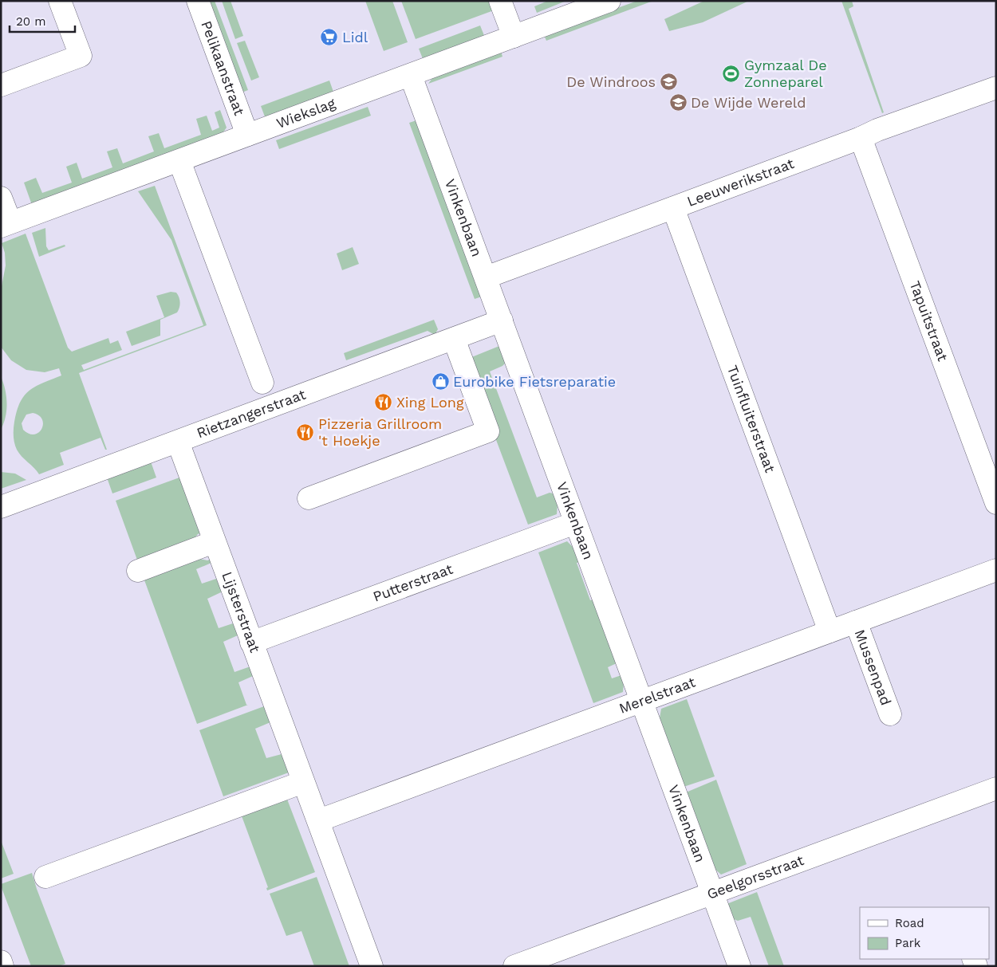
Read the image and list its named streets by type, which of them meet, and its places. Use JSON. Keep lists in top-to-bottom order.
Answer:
{
  "streets": {
    "street": [
      "Pelikaanstraat",
      "Wiekslag",
      "Leeuwerikstraat",
      "Vinkenbaan",
      "Tapuitstraat",
      "Rietzangerstraat",
      "Tuinfluiterstraat",
      "Putterstraat",
      "Lijsterstraat",
      "Mussenpad",
      "Merelstraat",
      "Geelgorsstraat"
    ]
  },
  "crossings": [
    ["Pelikaanstraat", "Wiekslag"],
    ["Wiekslag", "Vinkenbaan"],
    ["Wiekslag", "Rietzangerstraat"],
    ["Leeuwerikstraat", "Vinkenbaan"],
    ["Leeuwerikstraat", "Tapuitstraat"],
    ["Leeuwerikstraat", "Tuinfluiterstraat"],
    ["Vinkenbaan", "Rietzangerstraat"],
    ["Vinkenbaan", "Putterstraat"],
    ["Vinkenbaan", "Merelstraat"],
    ["Vinkenbaan", "Geelgorsstraat"],
    ["Rietzangerstraat", "Lijsterstraat"],
    ["Tuinfluiterstraat", "Merelstraat"],
    ["Putterstraat", "Lijsterstraat"],
    ["Lijsterstraat", "Merelstraat"],
    ["Mussenpad", "Merelstraat"]
  ],
  "places": {
    "supermarket": ["Lidl"],
    "sports": ["Gymzaal De Zonneparel"],
    "school or university": ["De Windroos", "De Wijde Wereld"],
    "shop": ["Eurobike Fietsreparatie"],
    "restaurant": ["Xing Long", "Pizzeria Grillroom 't Hoekje"]
  },
  "legend": ["Road", "Park"],
  "scale_bar": "20 m"
}
